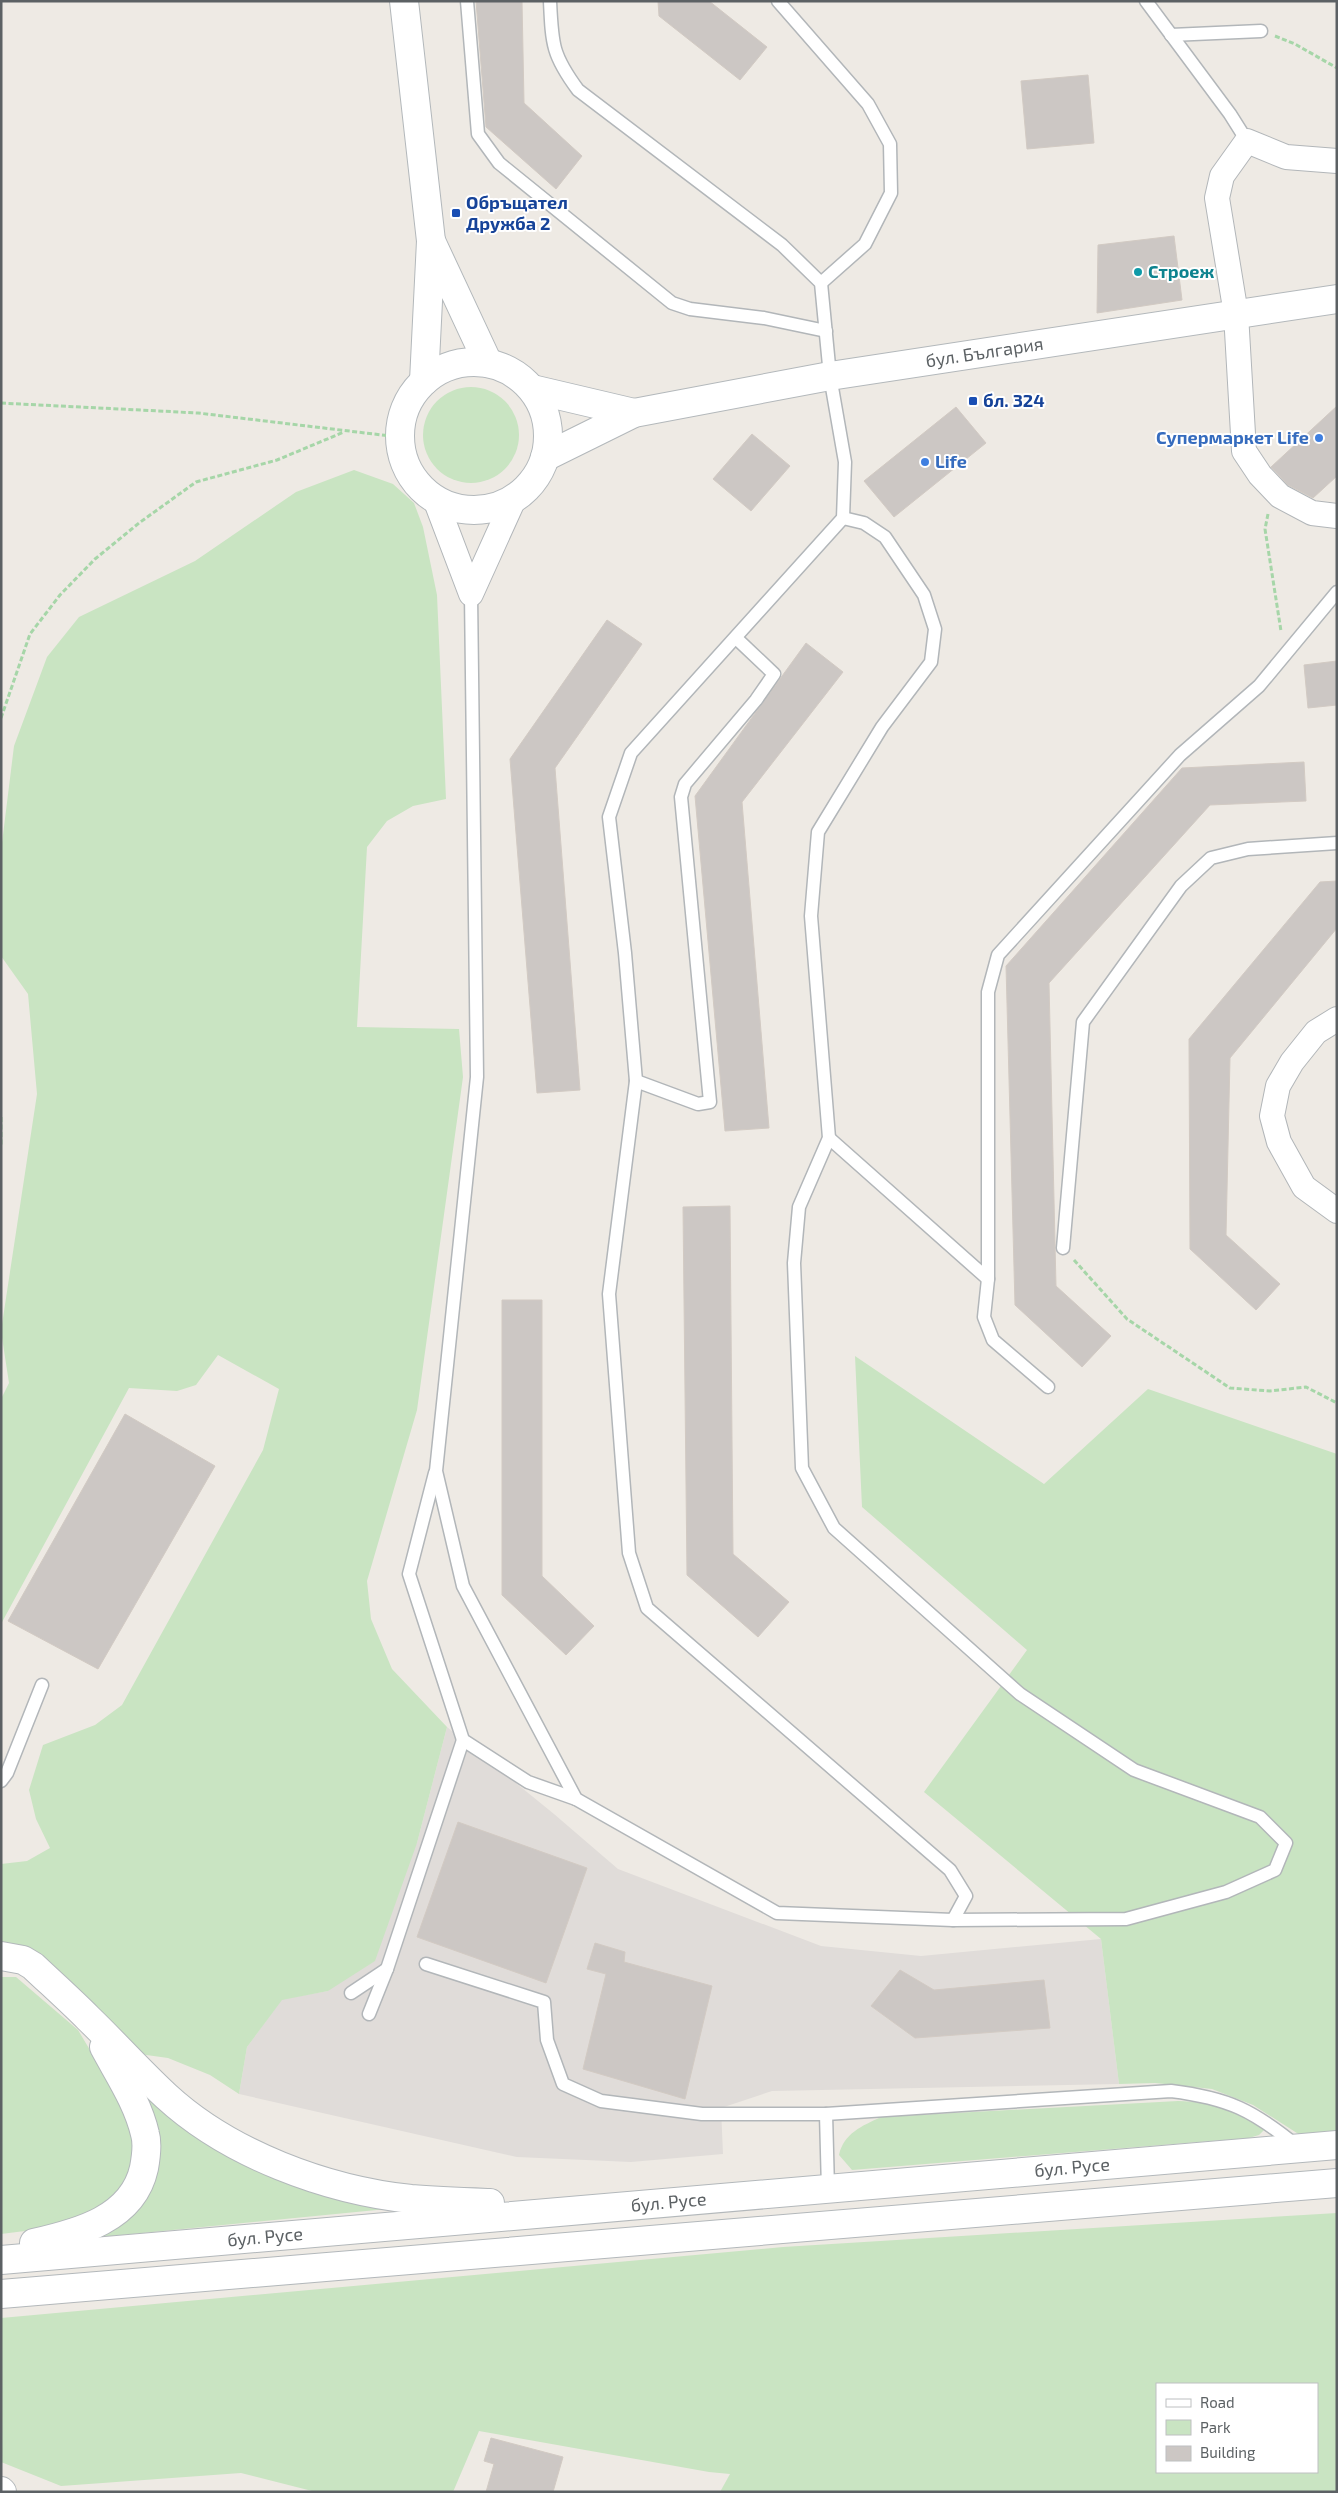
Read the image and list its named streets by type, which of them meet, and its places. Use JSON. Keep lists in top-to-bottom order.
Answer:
{
  "streets": {
    "main road": ["бул. България", "бул. Русе"]
  },
  "places": {
    "transit": ["Обръщател Дружба 2", "бл. 324"],
    "other": ["Строеж", "Супермаркет Life", "Life"]
  },
  "legend": ["Road", "Park", "Building"]
}
